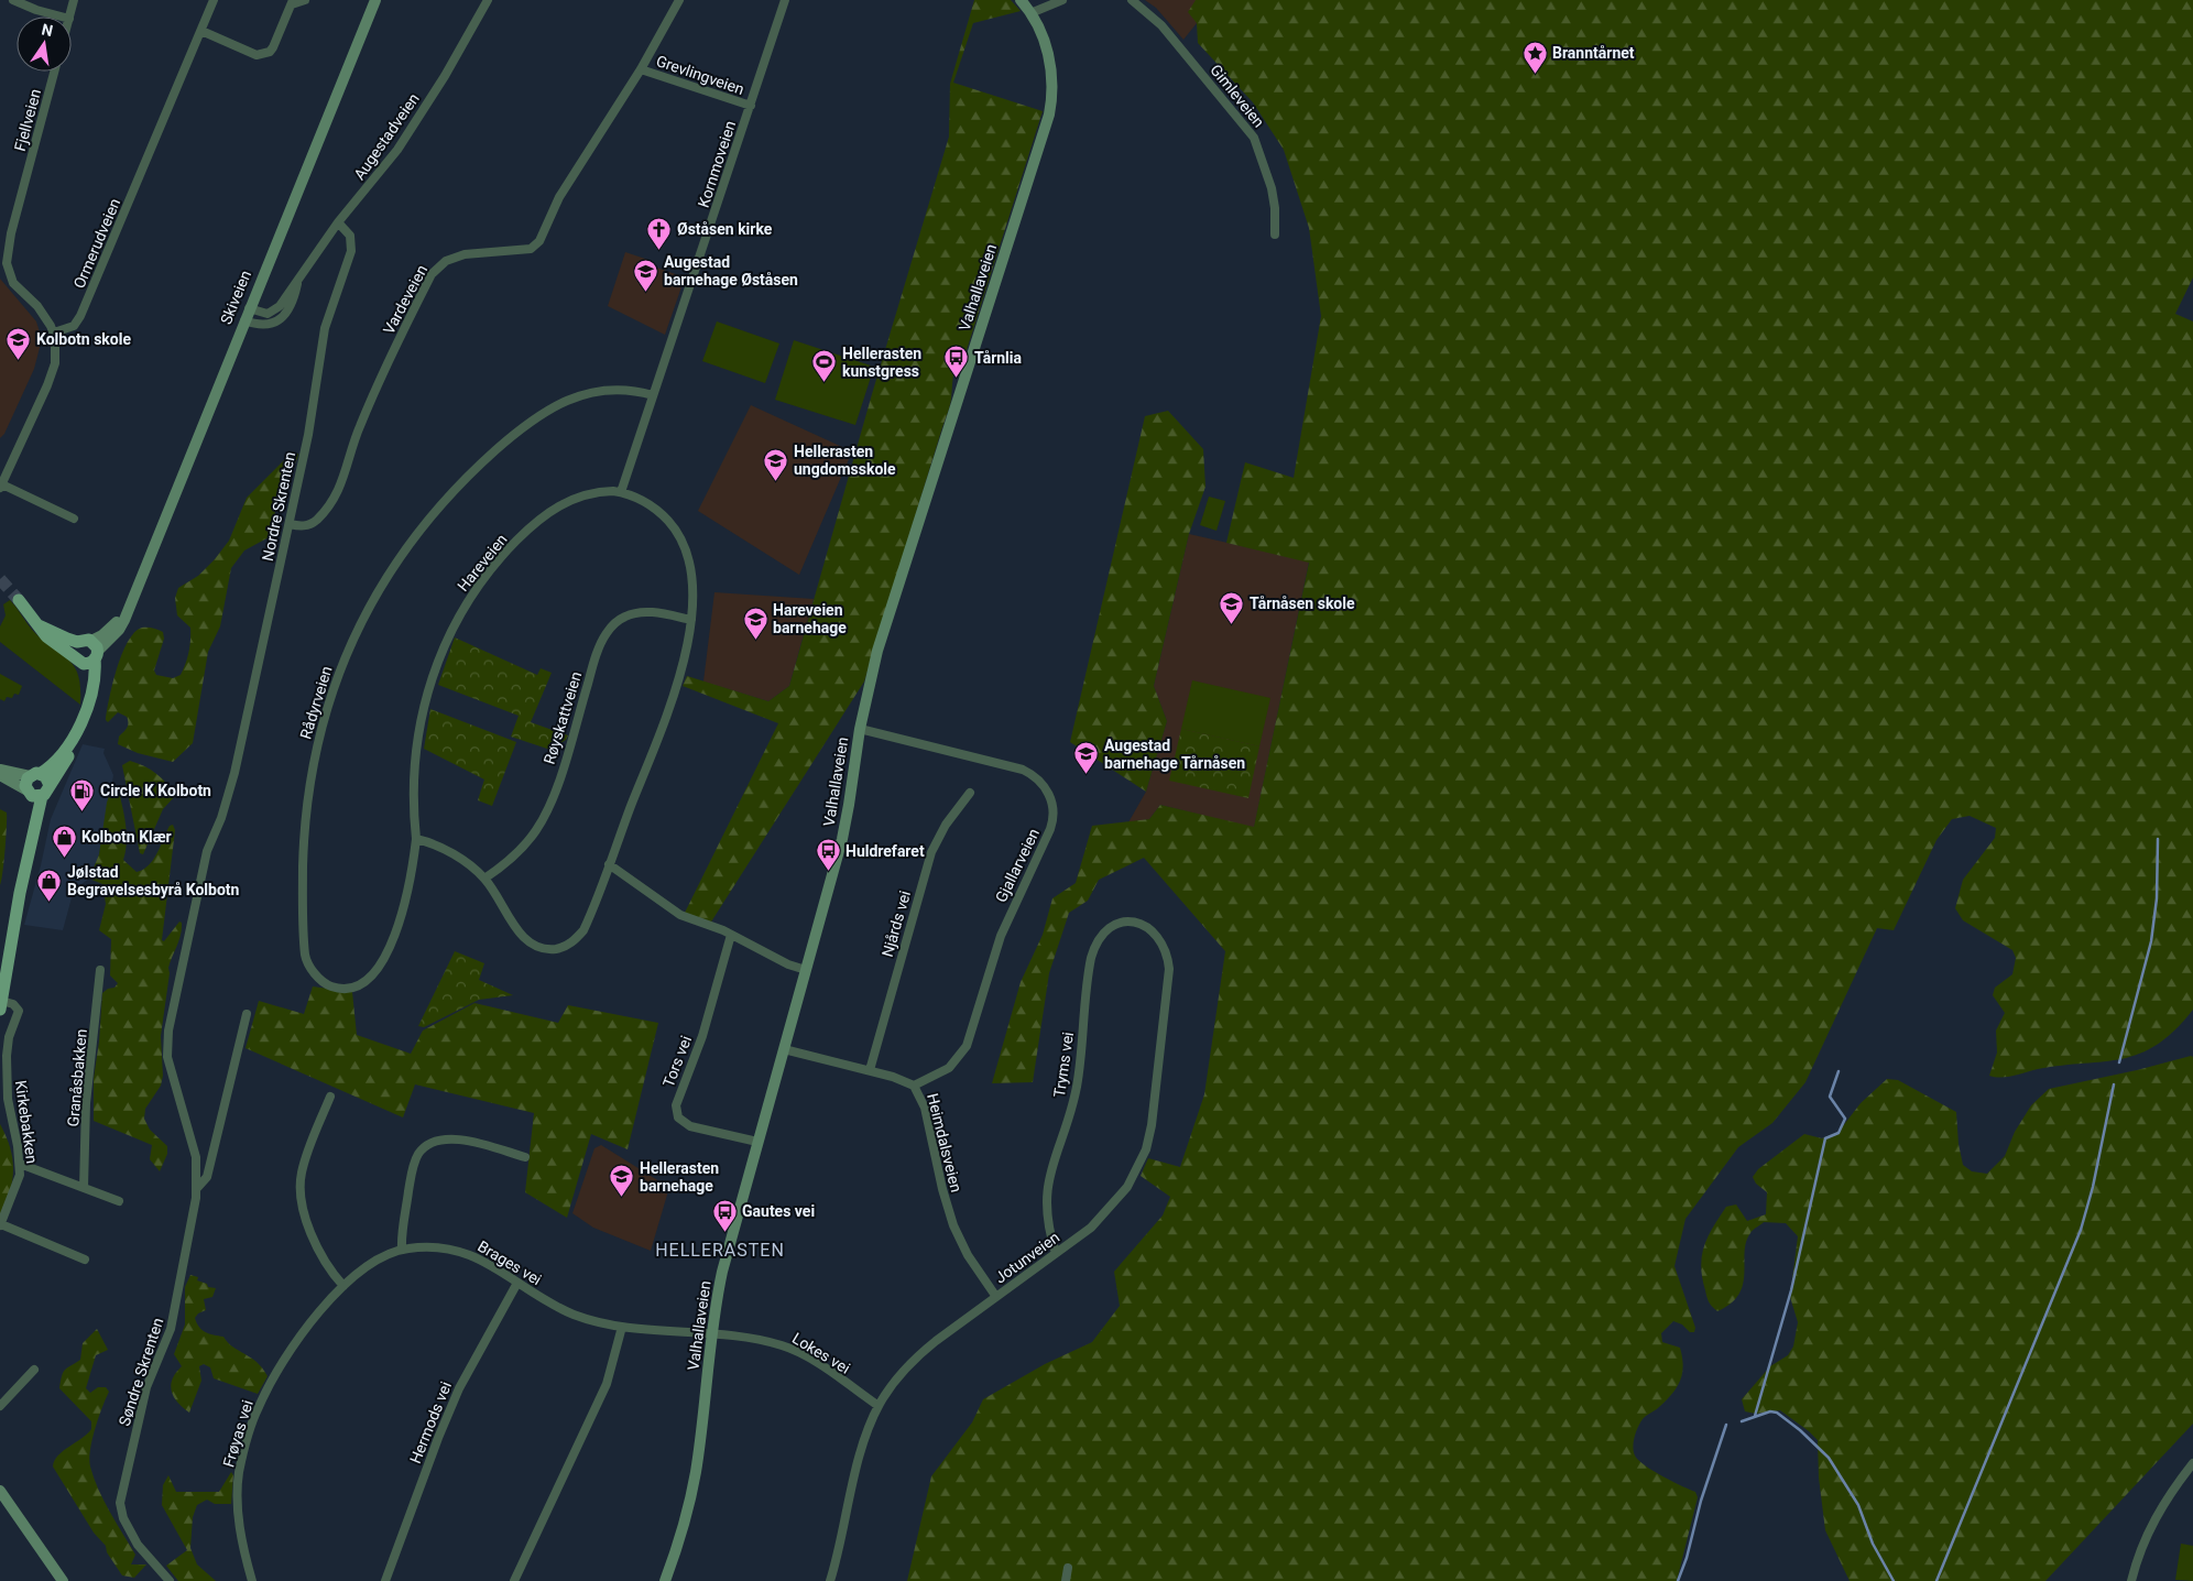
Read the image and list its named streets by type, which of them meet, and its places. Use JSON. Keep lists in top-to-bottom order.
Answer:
{
  "streets": {
    "street": [
      "Grevlingveien",
      "Gimleveien",
      "Fjellveien",
      "Augestadveien",
      "Kornmoveien",
      "Ormerudveien",
      "Valhallaveien",
      "Skiveien",
      "Vardeveien",
      "Nordre Skrenten",
      "Hareveien",
      "Rådyrveien",
      "Røyskattveien",
      "Gjallarveien",
      "Njårds vei",
      "Tors vei",
      "Tryms vei",
      "Granåsbakken",
      "Kirkebakken",
      "Heimdalsveien",
      "Jotunveien",
      "Brages vei",
      "Lokes vei",
      "Søndre Skrenten",
      "Hermods vei",
      "Frøyas vei"
    ]
  },
  "crossings": [
    ["Grevlingveien", "Kornmoveien"],
    ["Grevlingveien", "Vardeveien"],
    ["Fjellveien", "Ormerudveien"],
    ["Augestadveien", "Skiveien"],
    ["Augestadveien", "Nordre Skrenten"],
    ["Kornmoveien", "Hareveien"],
    ["Kornmoveien", "Rådyrveien"],
    ["Valhallaveien", "Gjallarveien"],
    ["Valhallaveien", "Tors vei"],
    ["Valhallaveien", "Heimdalsveien"],
    ["Valhallaveien", "Brages vei"],
    ["Valhallaveien", "Lokes vei"],
    ["Vardeveien", "Nordre Skrenten"],
    ["Nordre Skrenten", "Søndre Skrenten"],
    ["Hareveien", "Rådyrveien"],
    ["Hareveien", "Røyskattveien"],
    ["Gjallarveien", "Heimdalsveien"],
    ["Njårds vei", "Heimdalsveien"],
    ["Tryms vei", "Jotunveien"],
    ["Heimdalsveien", "Jotunveien"],
    ["Jotunveien", "Lokes vei"],
    ["Brages vei", "Lokes vei"],
    ["Brages vei", "Hermods vei"],
    ["Brages vei", "Frøyas vei"]
  ],
  "districts": ["HELLERASTEN"],
  "places": {
    "place": ["Branntårnet"],
    "church": ["Øståsen kirke"],
    "school or university": [
      "Augestad barnehage Øståsen",
      "Kolbotn skole",
      "Hellerasten ungdomsskole",
      "Tårnåsen skole",
      "Hareveien barnehage",
      "Augestad barnehage Tårnåsen",
      "Hellerasten barnehage"
    ],
    "bus stop": ["Tårnlia", "Huldrefaret", "Gautes vei"],
    "sports": ["Hellerasten kunstgress"],
    "fuel station": ["Circle K Kolbotn"],
    "shop": ["Kolbotn Klær", "Jølstad Begravelsesbyrå Kolbotn"]
  },
  "north": "top"
}
